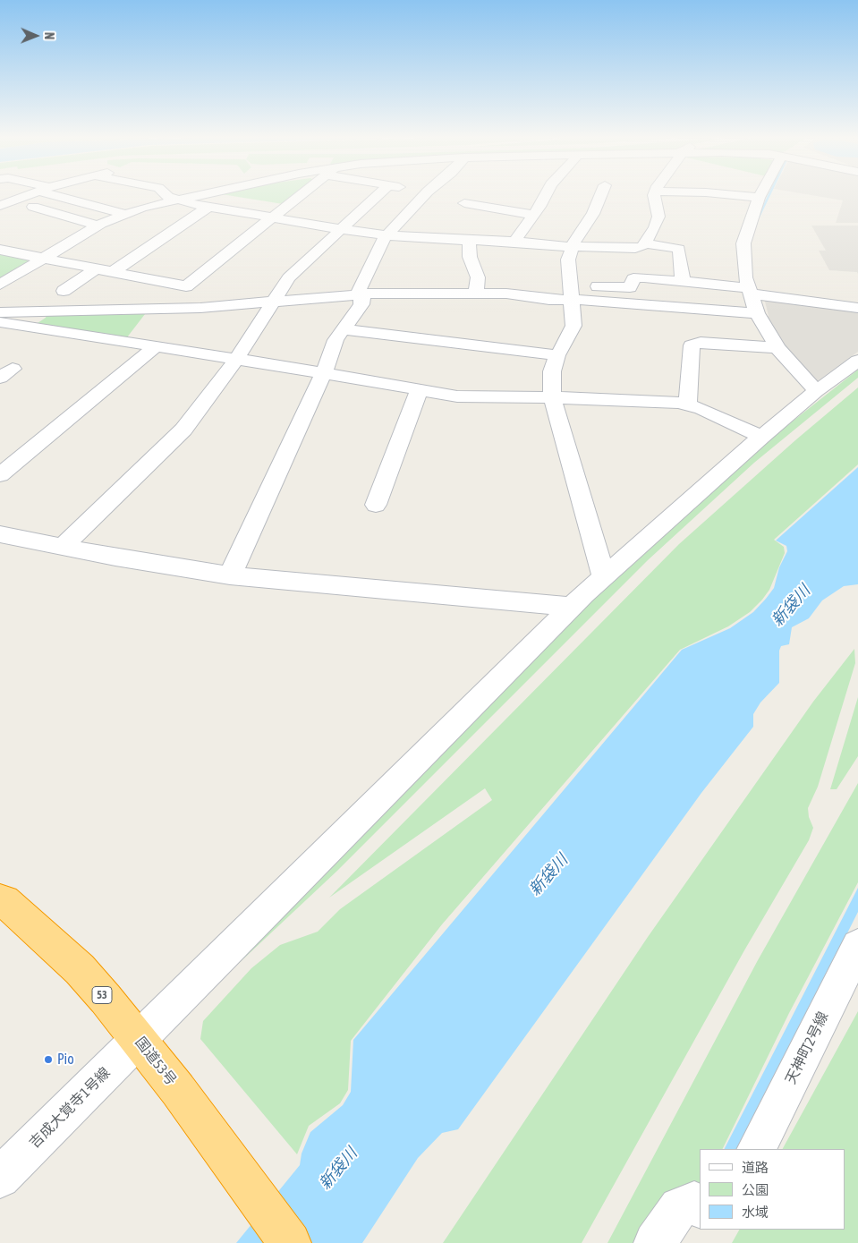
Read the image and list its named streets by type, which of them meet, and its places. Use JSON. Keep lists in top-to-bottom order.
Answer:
{
  "streets": {
    "highway": ["53", "国道53号"],
    "street": ["天神町2号線", "吉成大覚寺1号線"]
  },
  "crossings": [
    ["国道53号", "吉成大覚寺1号線"]
  ],
  "water": ["新袋川"],
  "places": ["Pio"],
  "legend": ["道路", "公園", "水域"],
  "north": "right"
}
